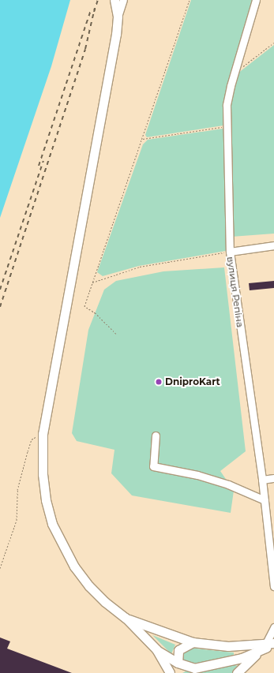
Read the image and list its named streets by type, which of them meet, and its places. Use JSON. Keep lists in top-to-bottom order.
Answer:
{
  "streets": {
    "street": ["вулиця Репіна"]
  },
  "places": ["DniproKart"]
}
